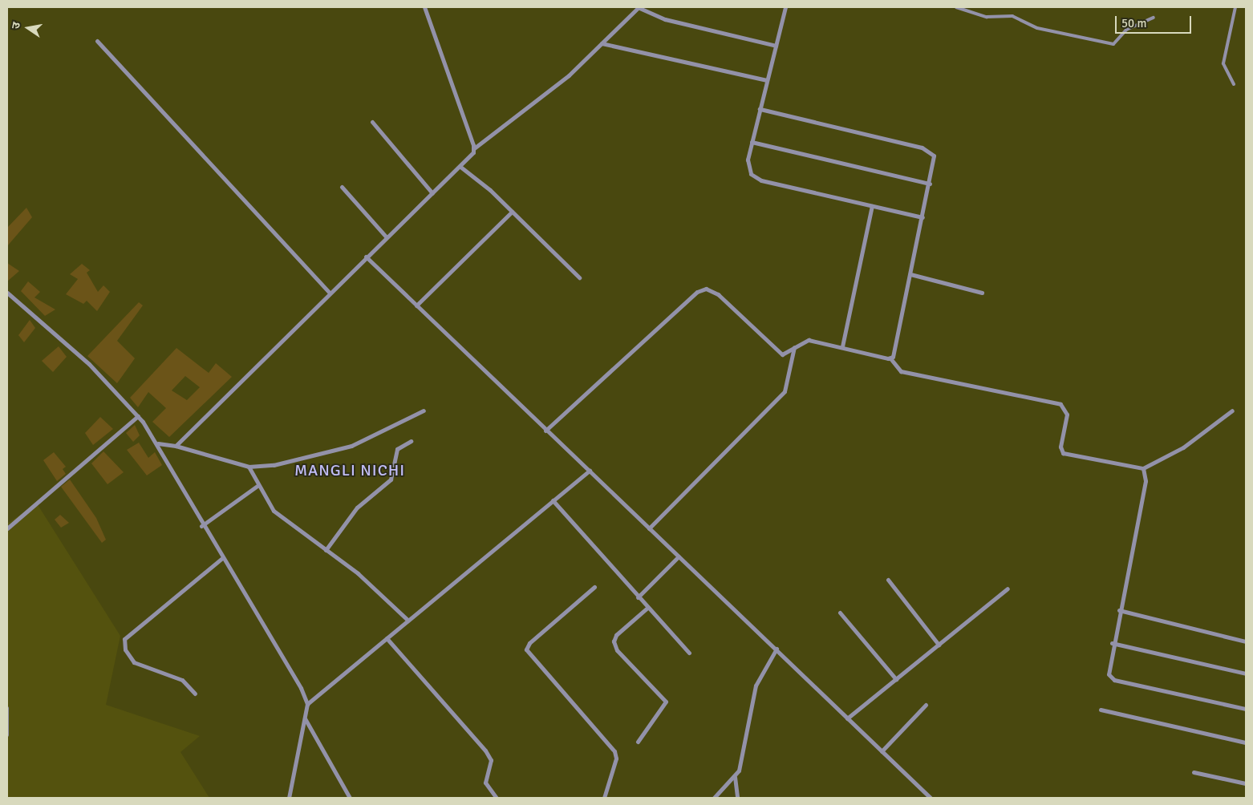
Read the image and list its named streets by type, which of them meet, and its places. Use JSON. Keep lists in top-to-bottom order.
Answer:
{
  "districts": ["MANGLI NICHI"],
  "scale_bar": "50 m",
  "north": "left"
}
